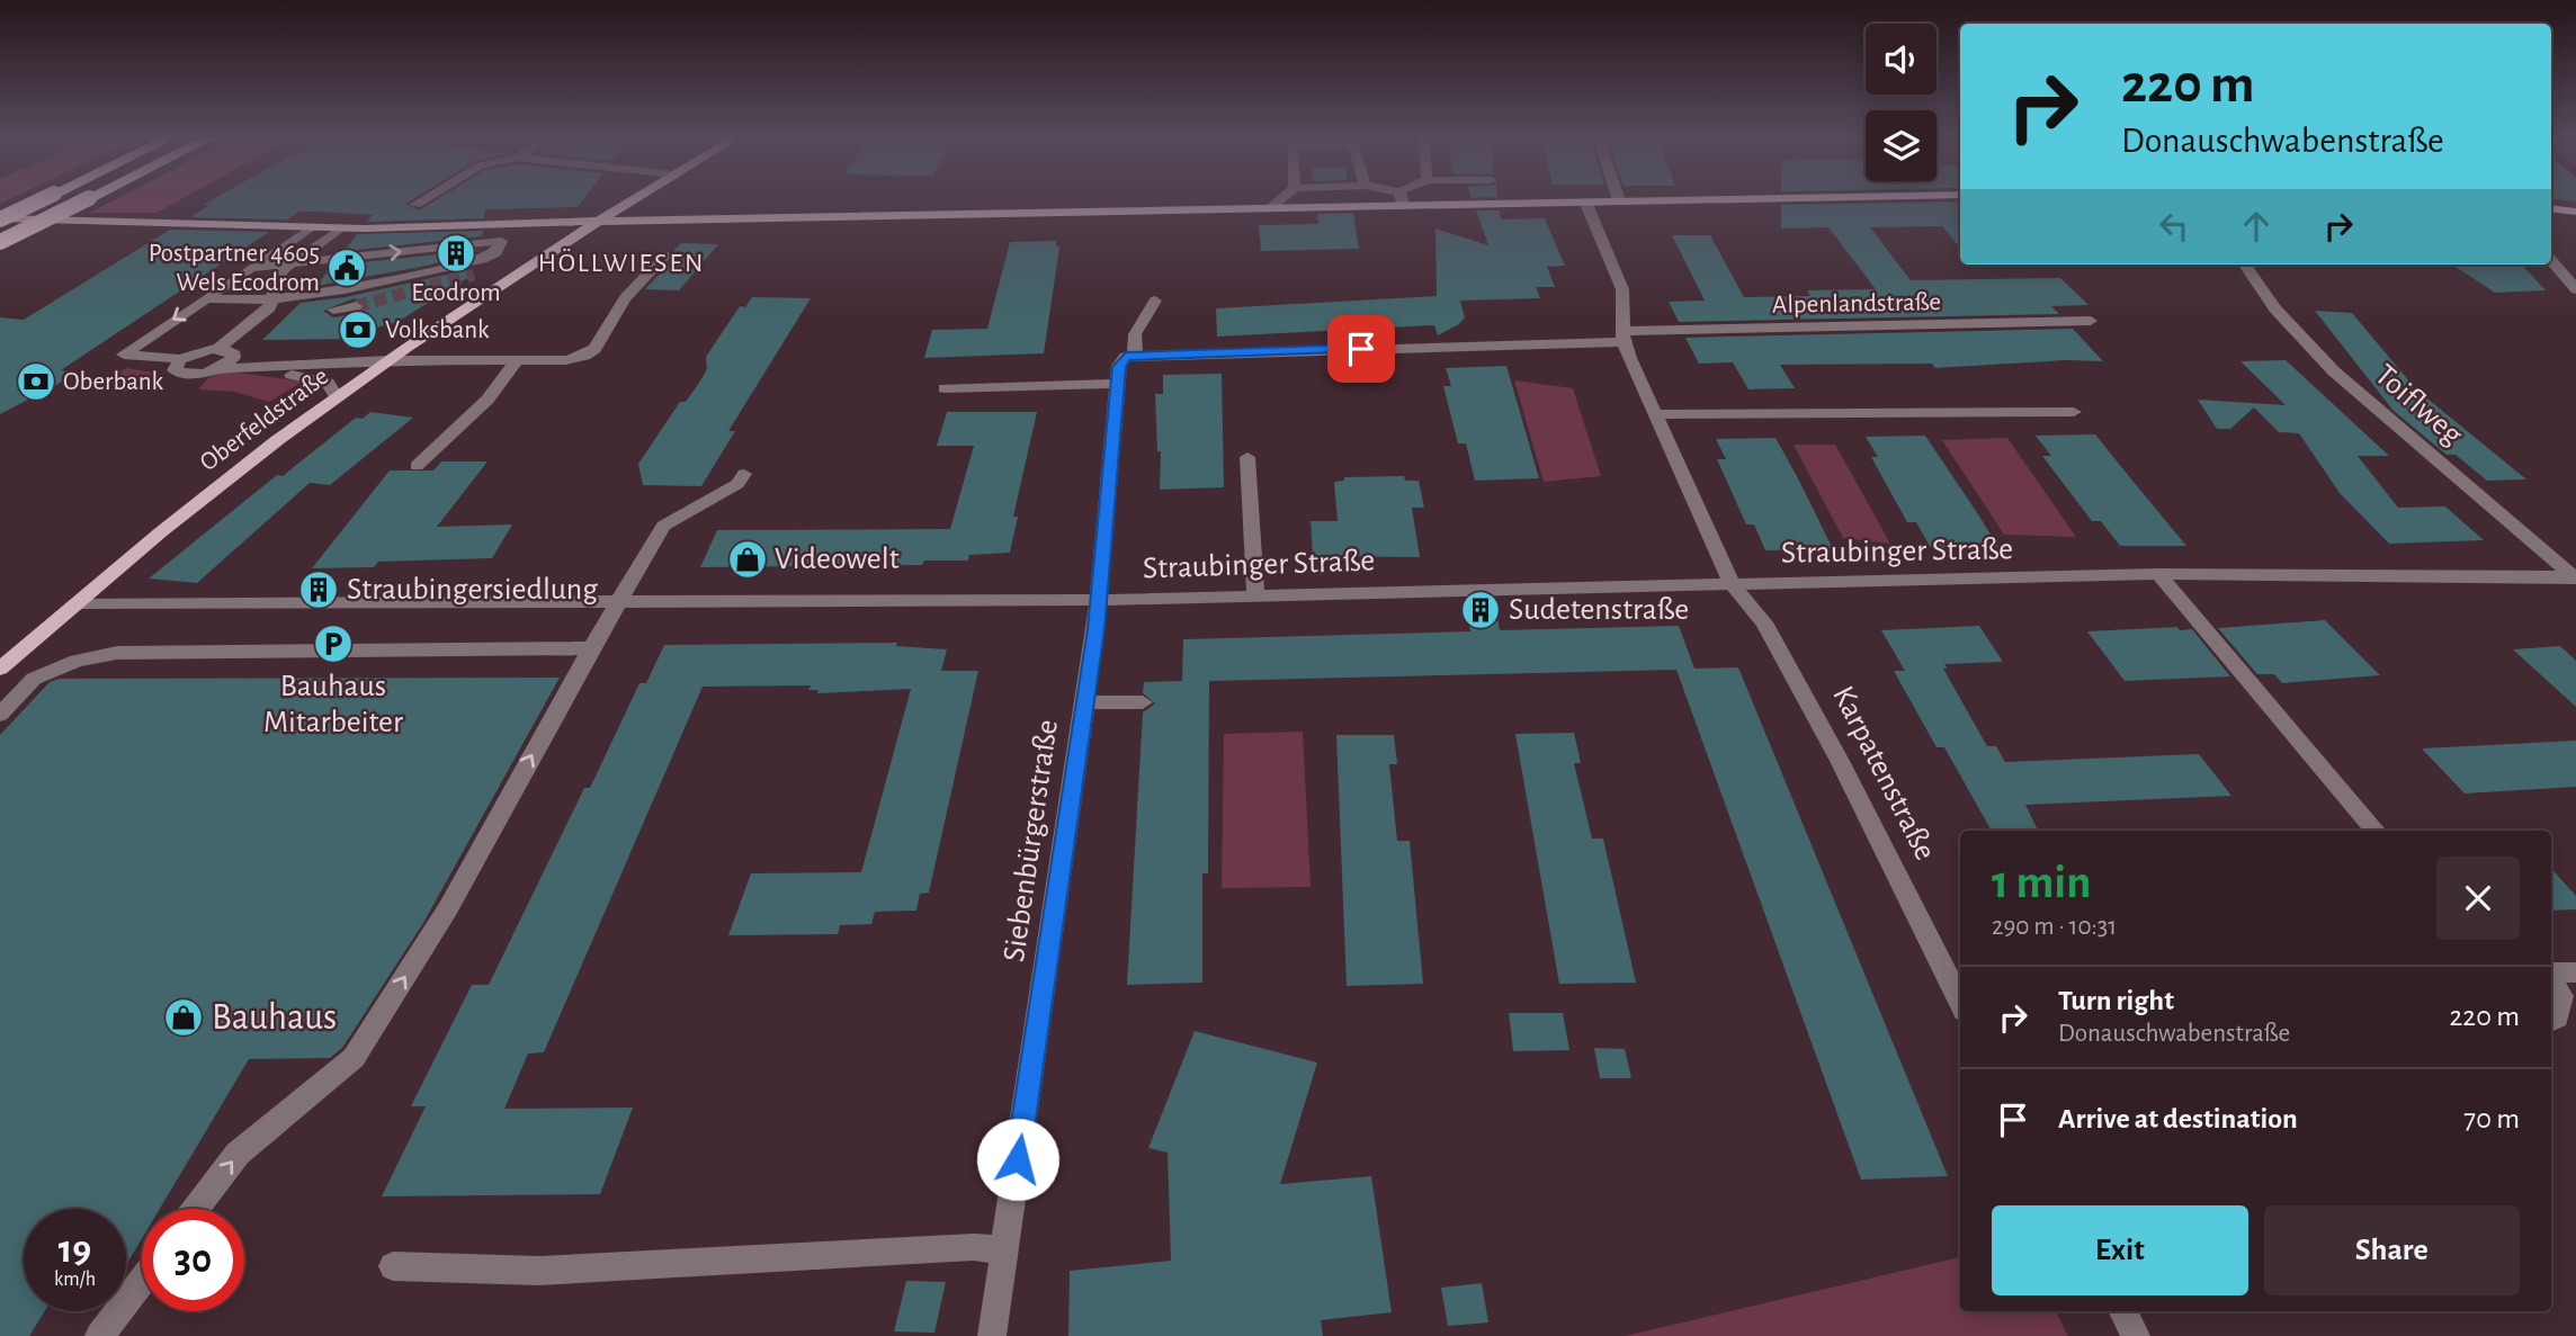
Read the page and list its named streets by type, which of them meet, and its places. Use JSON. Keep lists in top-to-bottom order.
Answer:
{
  "streets": {
    "main road": ["Oberfeldstraße"],
    "street": [
      "Alpenlandstraße",
      "Toiflweg",
      "Straubinger Straße",
      "Karpatenstraße",
      "Siebenbürgerstraße"
    ]
  },
  "crossings": [
    ["Alpenlandstraße", "Siebenbürgerstraße"],
    ["Toiflweg", "Straubinger Straße"],
    ["Oberfeldstraße", "Straubinger Straße"],
    ["Straubinger Straße", "Karpatenstraße"],
    ["Straubinger Straße", "Siebenbürgerstraße"]
  ],
  "districts": ["HÖLLWIESEN"],
  "places": {
    "building": ["Ecodrom", "Straubingersiedlung", "Sudetenstraße"],
    "public building": ["Postpartner 4605 Wels Ecodrom"],
    "bank": ["Volksbank", "Oberbank"],
    "shop": ["Videowelt", "Bauhaus"],
    "parking": ["Bauhaus Mitarbeiter"]
  },
  "page": {
    "turn": ["220 m", "Donauschwabenstraße"],
    "heading": ["1 min", "290 m · 10:31"],
    "list": [
      {
        "name": "Turn right",
        "note": "Donauschwabenstraße",
        "value": "220 m"
      },
      {
        "name": "Arrive at destination",
        "value": "70 m"
      }
    ],
    "buttons": ["Exit", "Share"],
    "speed": "19 km/h",
    "limit": "30"
  }
}
